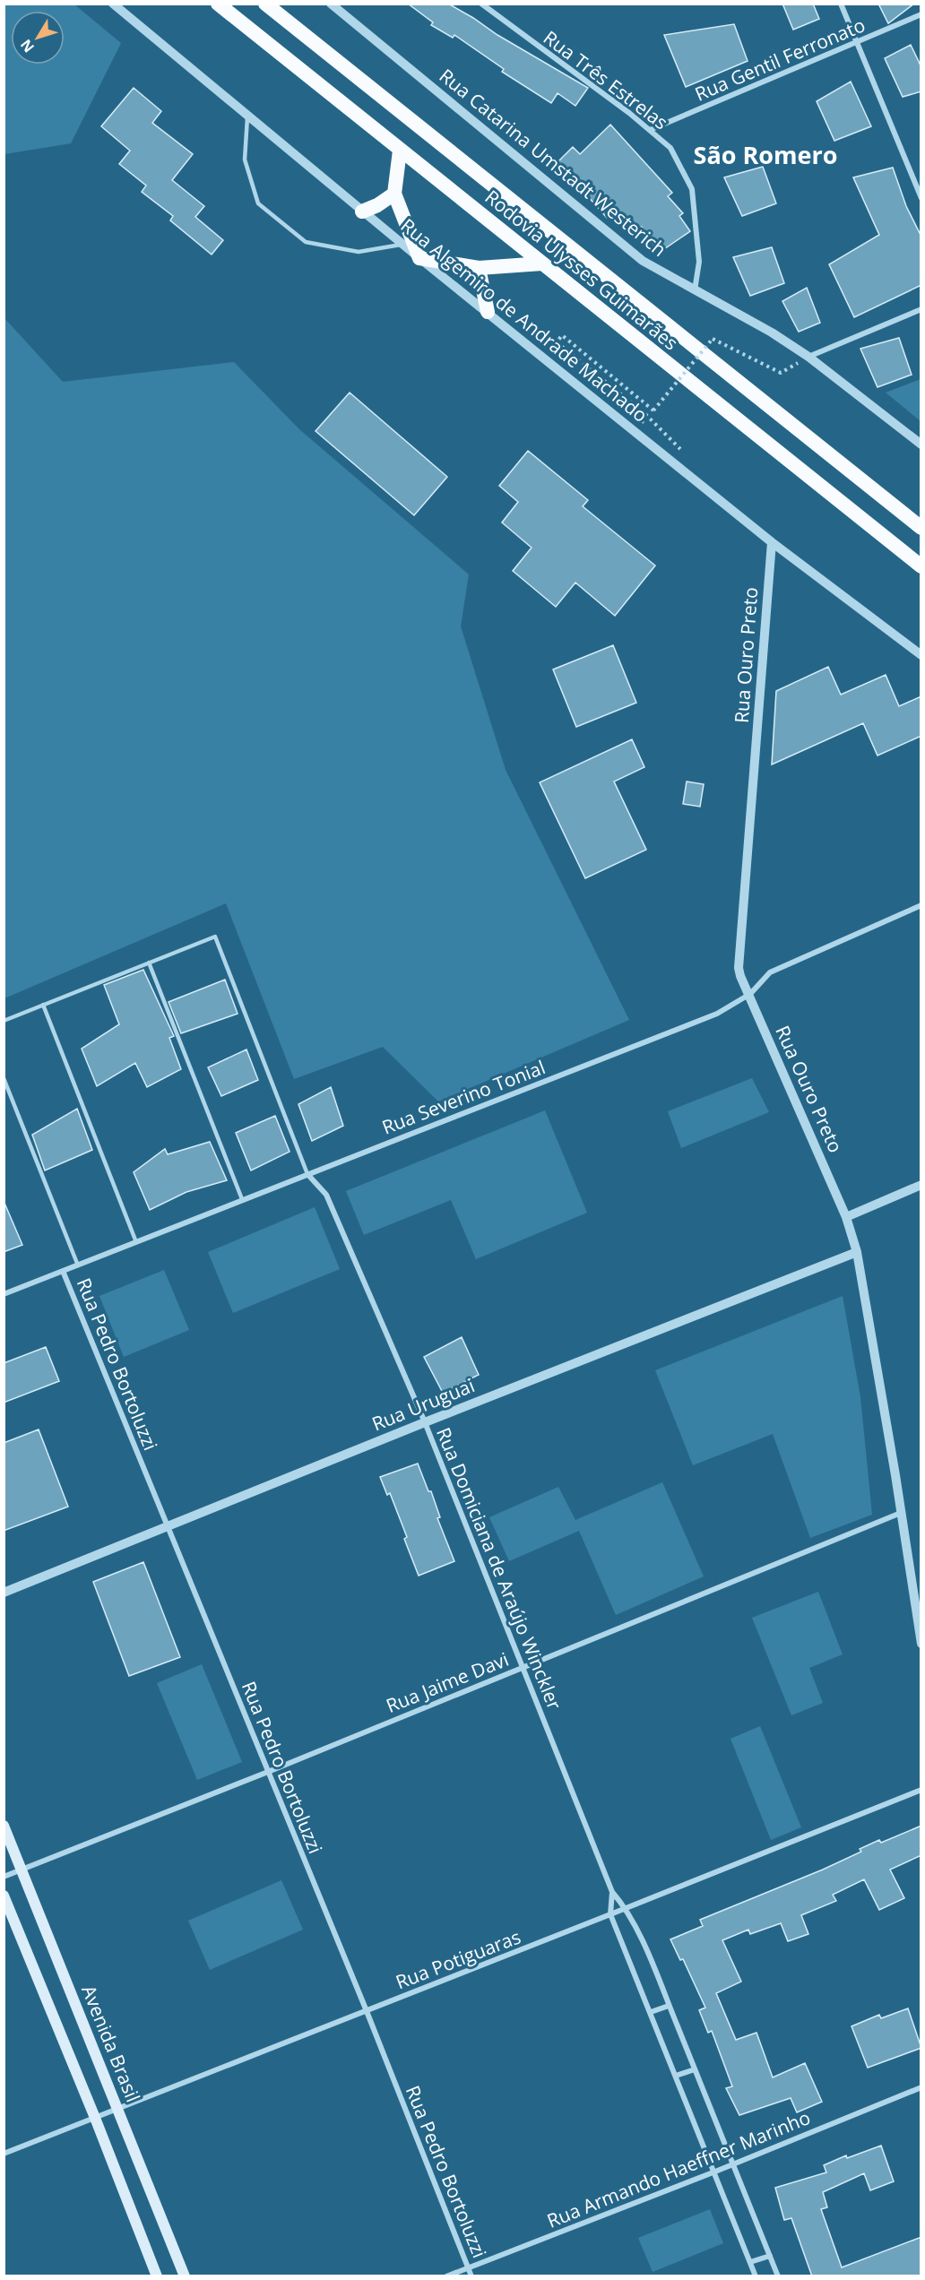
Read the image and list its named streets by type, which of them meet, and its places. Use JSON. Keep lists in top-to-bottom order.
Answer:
{
  "streets": {
    "highway": ["Rodovia Ulysses Guimarães"],
    "main road": ["Avenida Brasil"],
    "street": [
      "Rua Gentil Ferronato",
      "Rua Três Estrelas",
      "Rua Catarina Umstadt Westerich",
      "Rua Algemiro de Andrade Machado",
      "Rua Ouro Preto",
      "Rua Severino Tonial",
      "Rua Pedro Bortoluzzi",
      "Rua Uruguai",
      "Rua Domiciana de Araújo Winckler",
      "Rua Jaime Davi",
      "Rua Potiguaras",
      "Rua Armando Haeffner Marinho"
    ]
  },
  "crossings": [
    ["Rua Gentil Ferronato", "Rua Três Estrelas"],
    ["Rua Três Estrelas", "Rua Catarina Umstadt Westerich"],
    ["Rua Algemiro de Andrade Machado", "Rua Ouro Preto"],
    ["Rua Ouro Preto", "Rua Severino Tonial"],
    ["Rua Ouro Preto", "Rua Uruguai"],
    ["Rua Ouro Preto", "Rua Jaime Davi"],
    ["Rua Severino Tonial", "Rua Pedro Bortoluzzi"],
    ["Rua Severino Tonial", "Rua Domiciana de Araújo Winckler"],
    ["Rua Pedro Bortoluzzi", "Rua Uruguai"],
    ["Rua Pedro Bortoluzzi", "Rua Jaime Davi"],
    ["Rua Pedro Bortoluzzi", "Rua Potiguaras"],
    ["Rua Pedro Bortoluzzi", "Rua Armando Haeffner Marinho"],
    ["Rua Uruguai", "Rua Domiciana de Araújo Winckler"],
    ["Rua Domiciana de Araújo Winckler", "Rua Jaime Davi"],
    ["Rua Domiciana de Araújo Winckler", "Rua Potiguaras"],
    ["Rua Domiciana de Araújo Winckler", "Rua Armando Haeffner Marinho"],
    ["Rua Jaime Davi", "Avenida Brasil"],
    ["Rua Potiguaras", "Avenida Brasil"]
  ],
  "districts": ["São Romero"],
  "north": "bottom left"
}
